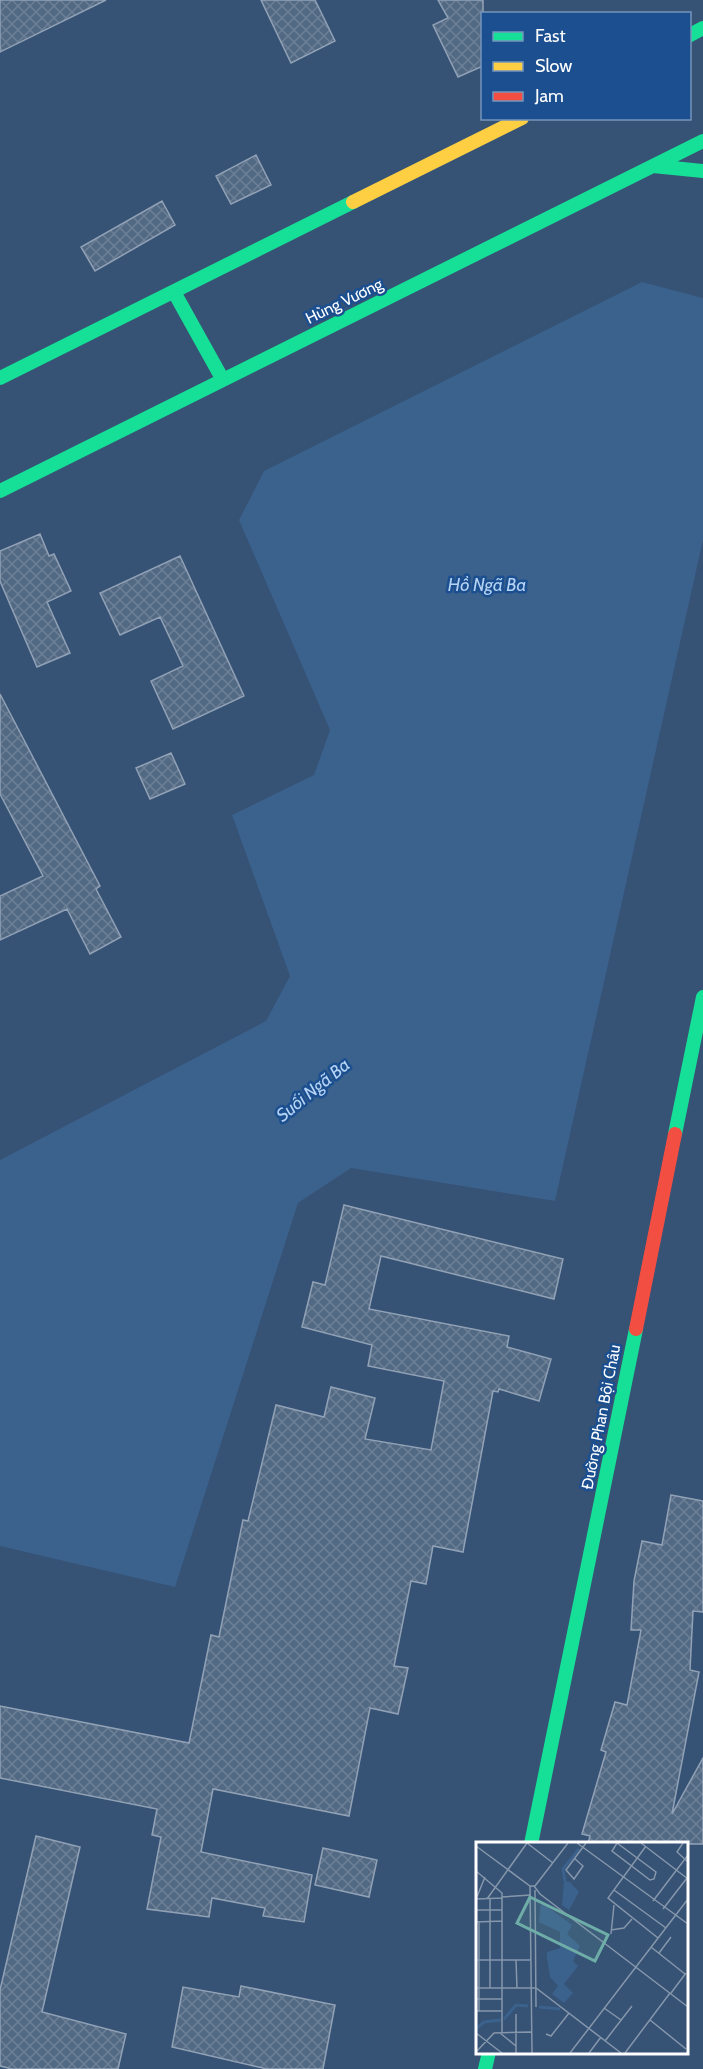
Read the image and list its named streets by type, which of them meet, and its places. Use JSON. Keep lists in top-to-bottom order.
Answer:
{
  "streets": {
    "main road": ["Hùng Vương", "Đường Phan Bội Châu"]
  },
  "water": ["Hồ Ngã Ba", "Suối Ngã Ba"],
  "legend": ["Fast", "Slow", "Jam"]
}
